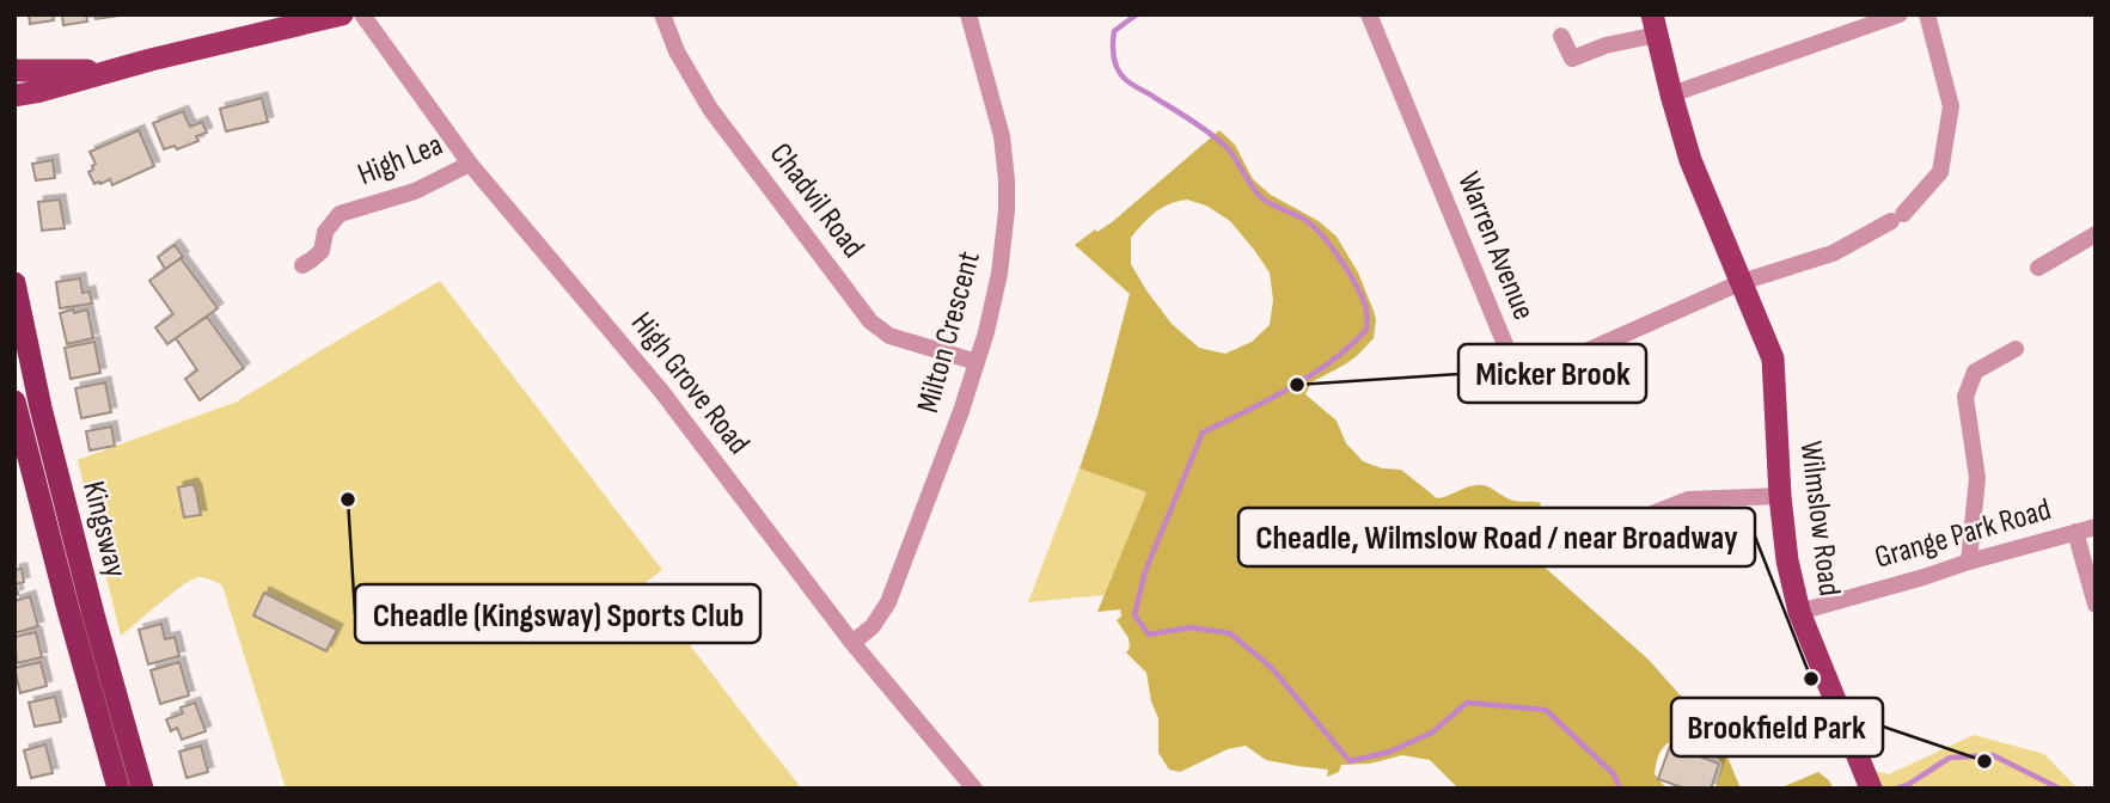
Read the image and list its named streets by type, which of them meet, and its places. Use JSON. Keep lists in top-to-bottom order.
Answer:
{
  "streets": {
    "highway": ["Kingsway"],
    "main road": ["Wilmslow Road"],
    "street": [
      "High Lea",
      "Chadvil Road",
      "Warren Avenue",
      "Milton Crescent",
      "High Grove Road",
      "Grange Park Road"
    ]
  },
  "crossings": [
    ["High Lea", "High Grove Road"],
    ["Chadvil Road", "Milton Crescent"],
    ["Warren Avenue", "Wilmslow Road"],
    ["Milton Crescent", "High Grove Road"],
    ["Wilmslow Road", "Grange Park Road"]
  ],
  "places": [
    "Micker Brook",
    "Cheadle (Kingsway) Sports Club",
    "Cheadle, Wilmslow Road / near Broadway",
    "Brookfield Park"
  ]
}
